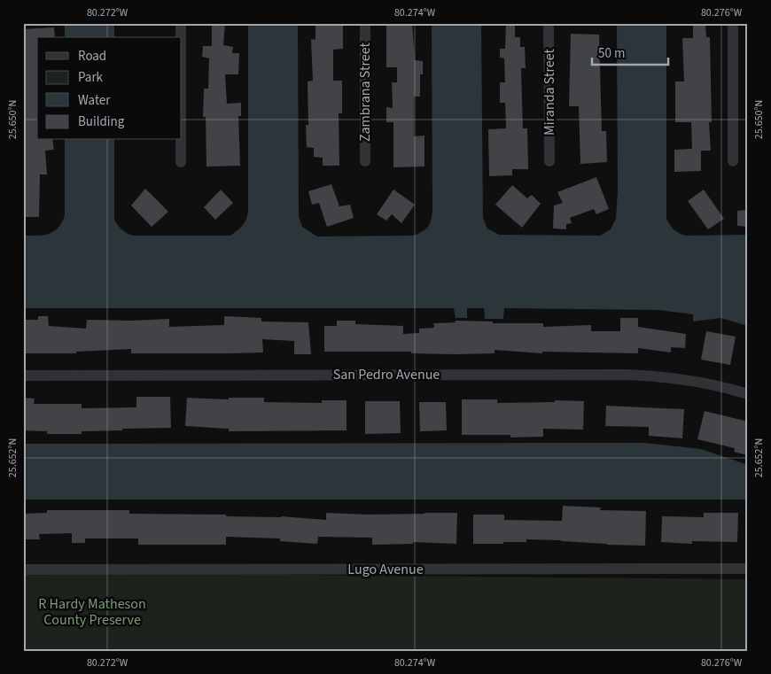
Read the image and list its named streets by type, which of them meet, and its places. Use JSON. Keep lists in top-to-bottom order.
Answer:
{
  "streets": {
    "street": [
      "Zambrana Street",
      "Miranda Street",
      "San Pedro Avenue",
      "Lugo Avenue"
    ]
  },
  "parks": ["R Hardy Matheson County Preserve"],
  "legend": [
    "Road",
    "Park",
    "Water",
    "Building"
  ],
  "scale_bar": "50 m",
  "coordinates": [
    "80.272°W",
    "80.274°W",
    "80.276°W",
    "25.650°N",
    "25.652°N"
  ]
}
